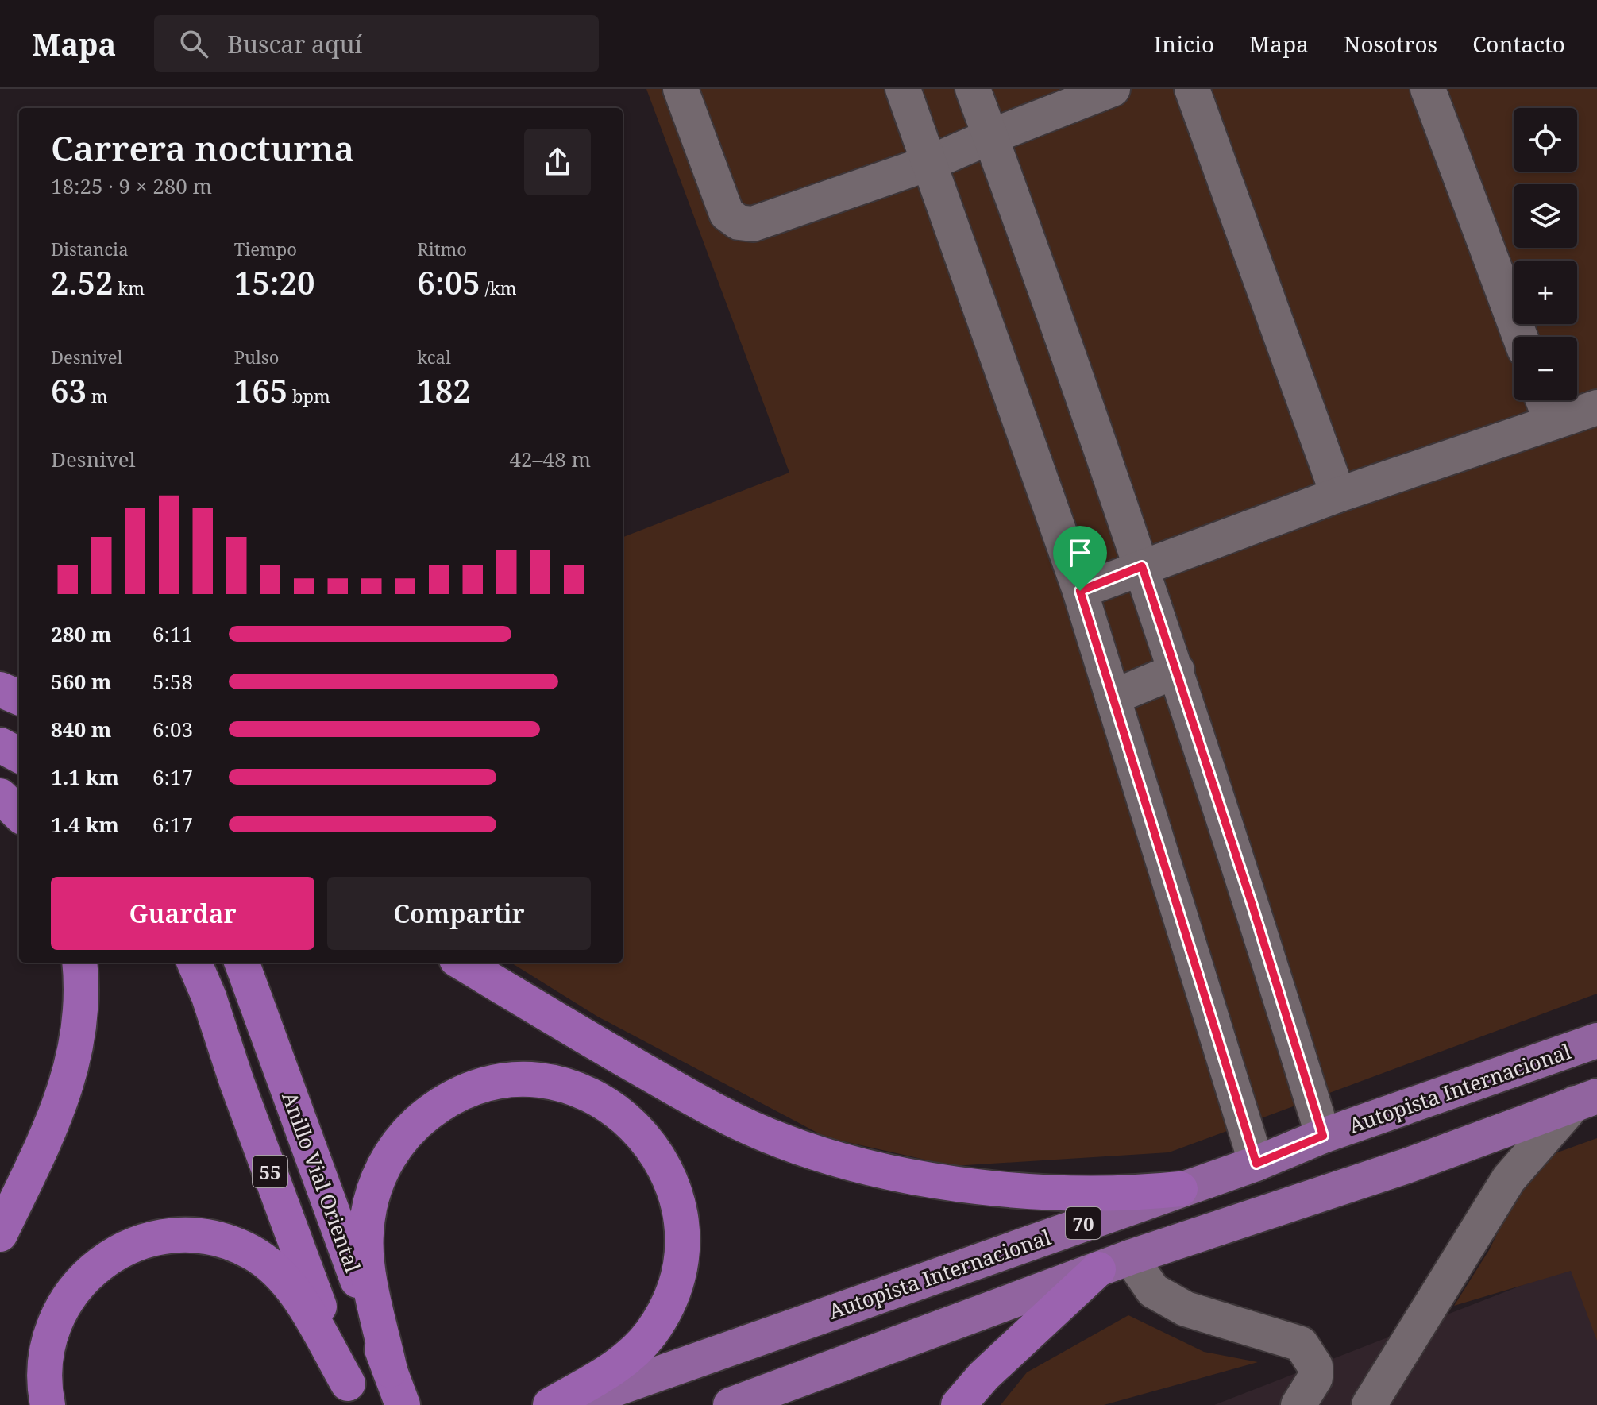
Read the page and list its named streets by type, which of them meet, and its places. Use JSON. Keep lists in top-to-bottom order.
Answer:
{
  "streets": {
    "highway": ["55", "Anillo Vial Oriental"],
    "main road": ["Autopista Internacional", "70"]
  },
  "page": {
    "header": "Mapa",
    "search": "Buscar aquí",
    "nav": [
      "Inicio",
      "Mapa",
      "Nosotros",
      "Contacto"
    ],
    "map_buttons": ["+", "−"],
    "heading": ["Carrera nocturna", "18:25 · 9 × 280 m"],
    "stats": [
      ["Distancia", "2.52 km"],
      ["Tiempo", "15:20"],
      ["Ritmo", "6:05 /km"],
      ["Desnivel", "63 m"],
      ["Pulso", "165 bpm"],
      ["kcal", "182"]
    ],
    "chart": ["Desnivel", "42–48 m"],
    "list": [
      {
        "name": "280 m",
        "note": "6:11"
      },
      {
        "name": "560 m",
        "note": "5:58"
      },
      {
        "name": "840 m",
        "note": "6:03"
      },
      {
        "name": "1.1 km",
        "note": "6:17"
      },
      {
        "name": "1.4 km",
        "note": "6:17"
      }
    ],
    "buttons": ["Guardar", "Compartir"]
  }
}
